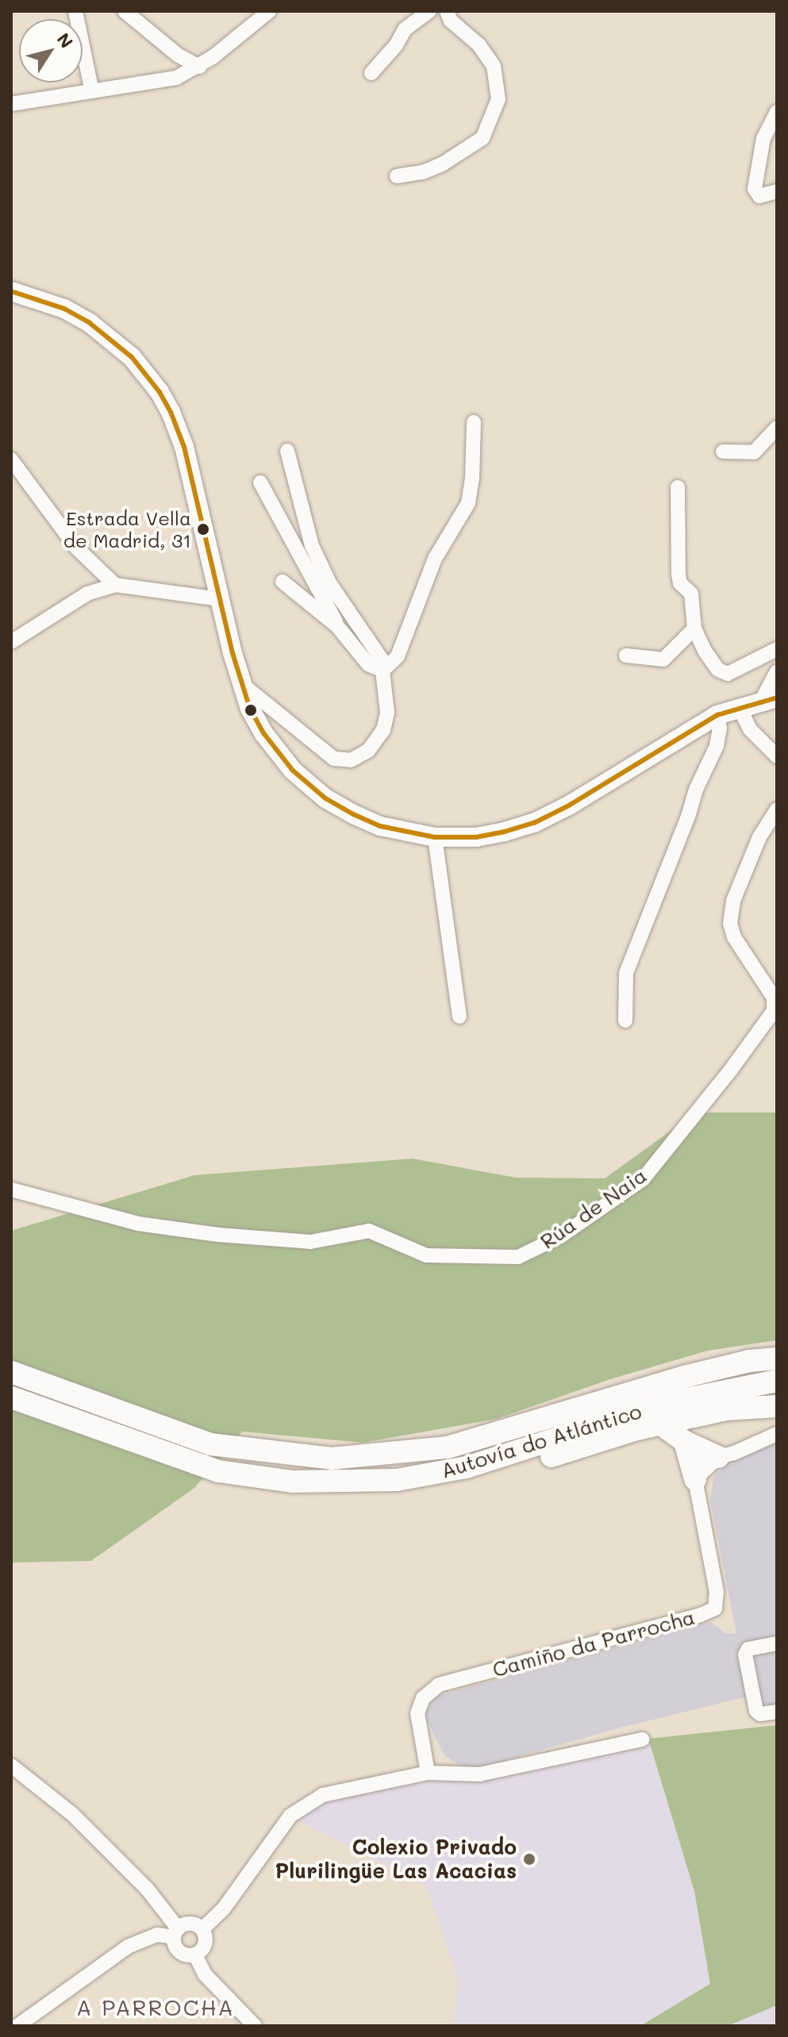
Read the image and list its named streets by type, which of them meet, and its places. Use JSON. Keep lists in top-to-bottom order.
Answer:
{
  "streets": {
    "highway": ["Autovía do Atlántico"],
    "street": ["Rúa de Naia", "Camiño da Parrocha"]
  },
  "districts": ["A PARROCHA"],
  "places": ["Estrada Vella de Madrid, 31", "Colexio Privado Plurilingüe Las Acacias"],
  "north": "top right"
}
